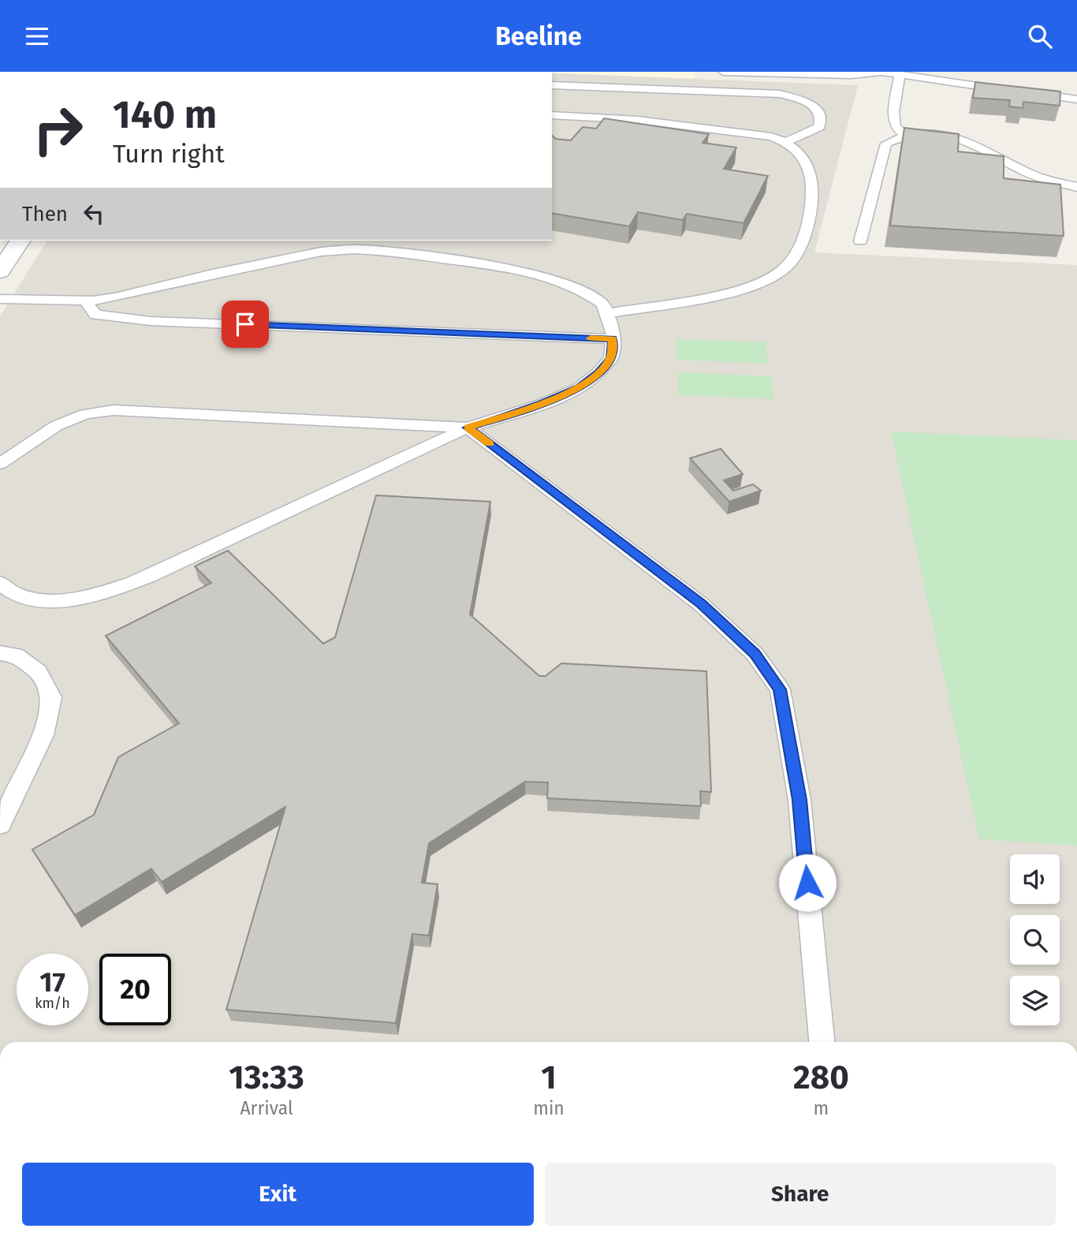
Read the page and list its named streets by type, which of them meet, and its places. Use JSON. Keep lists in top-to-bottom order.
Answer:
{
  "page": {
    "header": "Beeline",
    "turn": ["140 m", "Turn right"],
    "then": "Then",
    "speed": "17 km/h",
    "limit": "20",
    "eta": [
      "13:33",
      "Arrival",
      "1",
      "min",
      "280",
      "m"
    ],
    "buttons": ["Exit", "Share"]
  }
}
